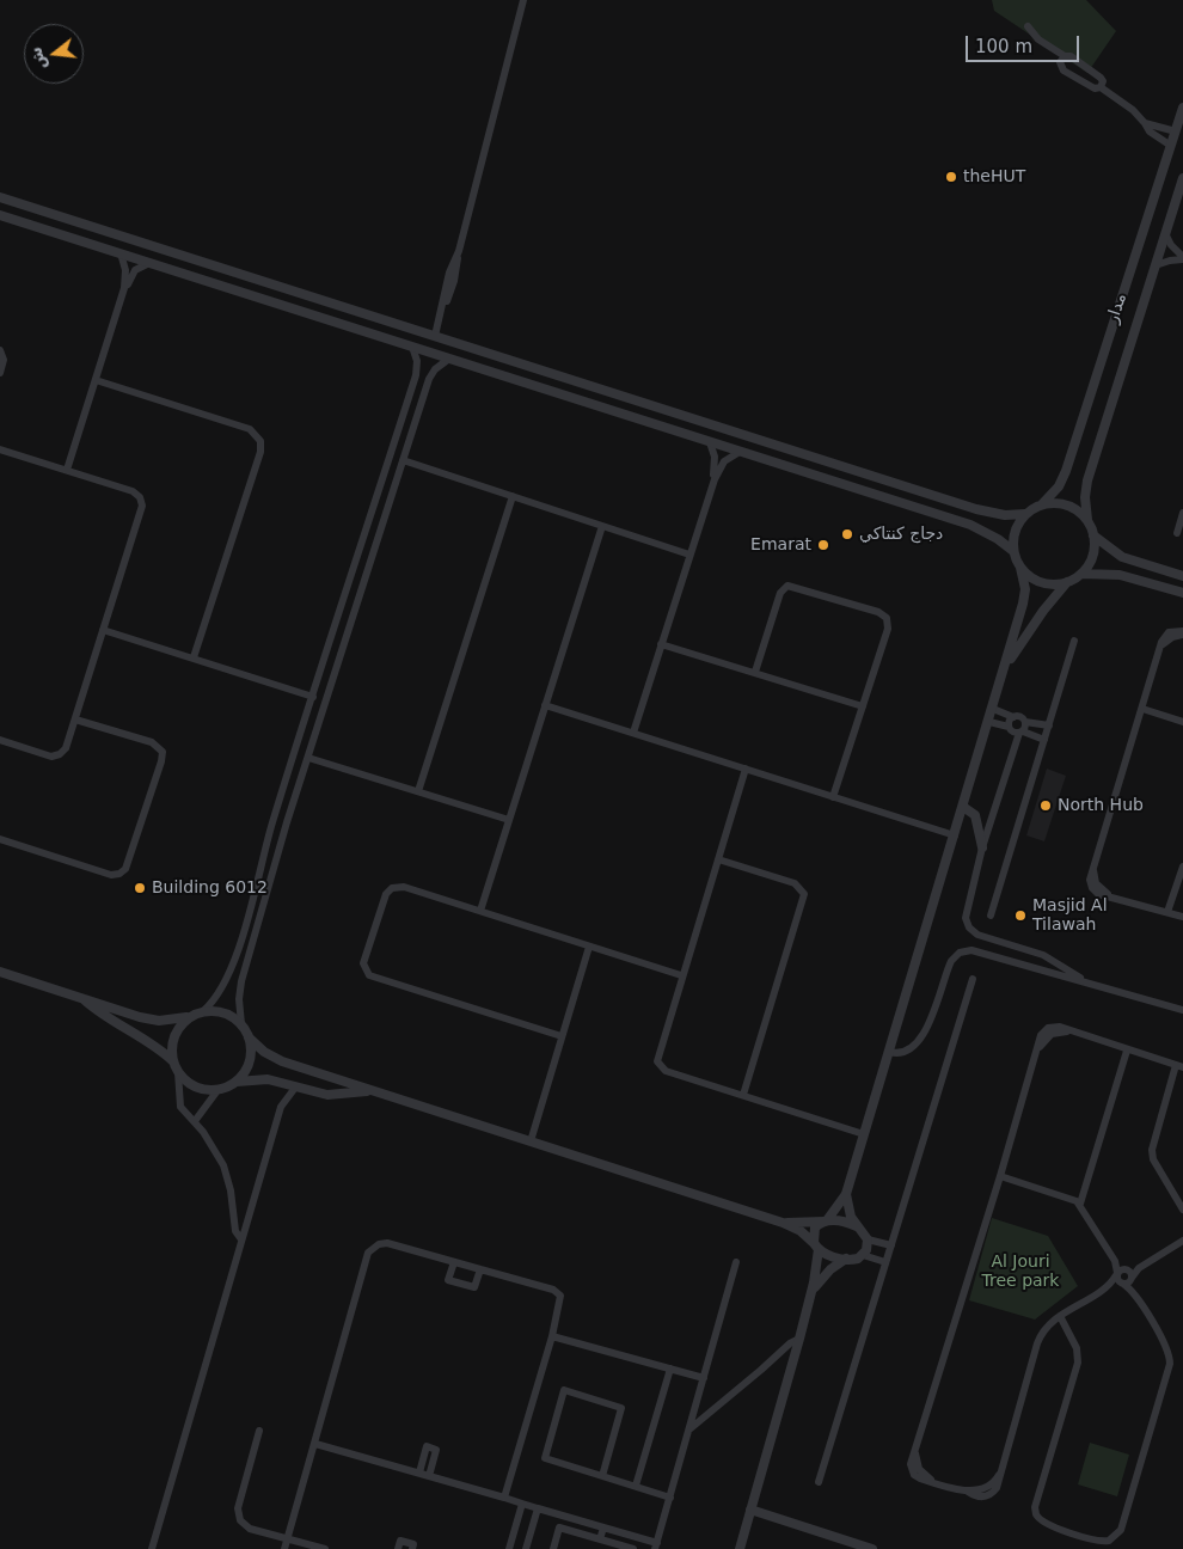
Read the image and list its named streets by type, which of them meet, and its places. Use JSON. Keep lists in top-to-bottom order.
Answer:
{
  "streets": {
    "street": ["مدار"]
  },
  "parks": ["Al Jouri Tree park"],
  "places": [
    "theHUT",
    "دجاج كنتاكي",
    "Emarat",
    "North Hub",
    "Building 6012",
    "Masjid Al Tilawah"
  ],
  "scale_bar": "100 m",
  "north": "left"
}
